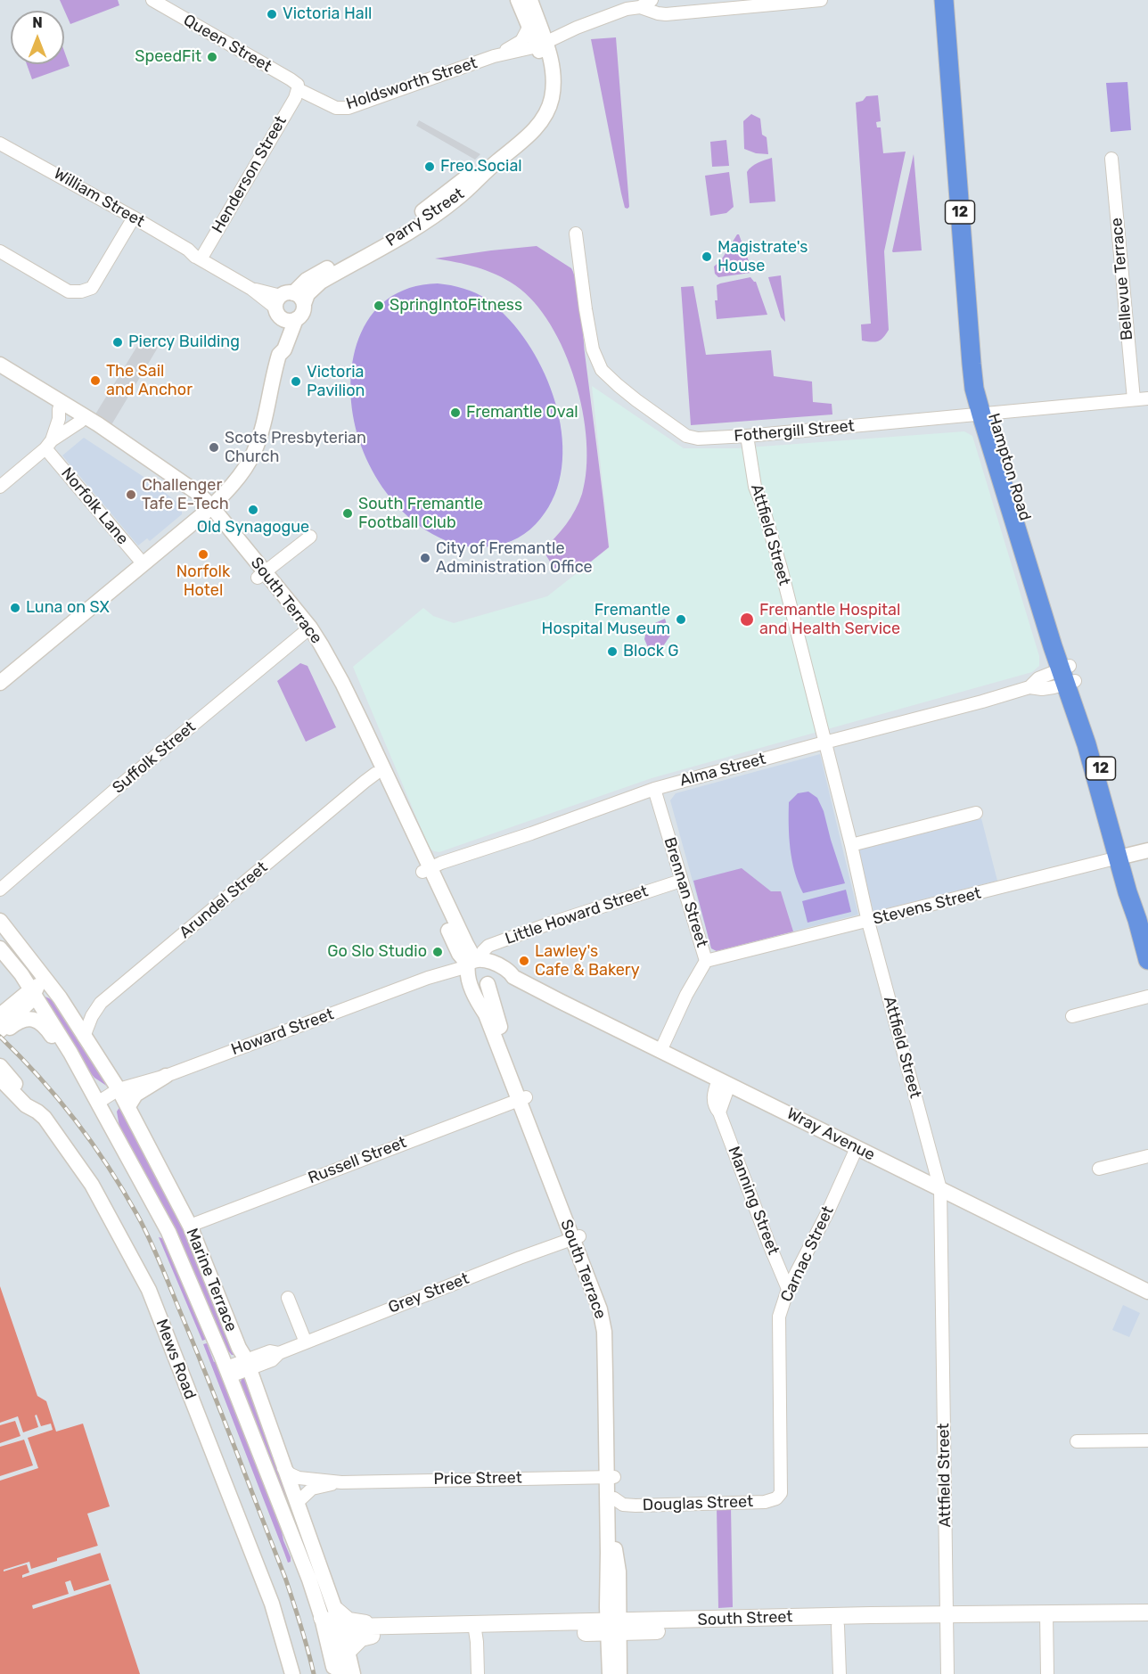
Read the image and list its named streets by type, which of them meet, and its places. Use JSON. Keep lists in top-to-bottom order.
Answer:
{
  "streets": {
    "main road": ["12", "Hampton Road", "South Street"],
    "street": [
      "Queen Street",
      "Holdsworth Street",
      "Henderson Street",
      "William Street",
      "Parry Street",
      "Bellevue Terrace",
      "Fothergill Street",
      "Norfolk Lane",
      "Attfield Street",
      "South Terrace",
      "Suffolk Street",
      "Alma Street",
      "Brennan Street",
      "Arundel Street",
      "Stevens Street",
      "Little Howard Street",
      "Howard Street",
      "Wray Avenue",
      "Russell Street",
      "Manning Street",
      "Carnac Street",
      "Marine Terrace",
      "Grey Street",
      "Mews Road",
      "Price Street",
      "Douglas Street"
    ]
  },
  "crossings": [
    ["Queen Street", "Holdsworth Street"],
    ["Queen Street", "Henderson Street"],
    ["Holdsworth Street", "Henderson Street"],
    ["Holdsworth Street", "Parry Street"],
    ["Henderson Street", "William Street"],
    ["William Street", "Parry Street"],
    ["Bellevue Terrace", "Fothergill Street"],
    ["Fothergill Street", "Hampton Road"],
    ["Fothergill Street", "Attfield Street"],
    ["Hampton Road", "Alma Street"],
    ["Hampton Road", "Stevens Street"],
    ["Attfield Street", "Alma Street"],
    ["Attfield Street", "Stevens Street"],
    ["Attfield Street", "Wray Avenue"],
    ["Attfield Street", "South Street"],
    ["South Terrace", "Suffolk Street"],
    ["South Terrace", "Alma Street"],
    ["South Terrace", "Arundel Street"],
    ["South Terrace", "Little Howard Street"],
    ["South Terrace", "Howard Street"],
    ["South Terrace", "Wray Avenue"],
    ["South Terrace", "Russell Street"],
    ["South Terrace", "Grey Street"],
    ["South Terrace", "Price Street"],
    ["South Terrace", "Douglas Street"],
    ["South Terrace", "South Street"],
    ["Alma Street", "Brennan Street"],
    ["Brennan Street", "Stevens Street"],
    ["Brennan Street", "Little Howard Street"],
    ["Brennan Street", "Wray Avenue"],
    ["Arundel Street", "Marine Terrace"],
    ["Little Howard Street", "Howard Street"],
    ["Little Howard Street", "Wray Avenue"],
    ["Howard Street", "Wray Avenue"],
    ["Howard Street", "Marine Terrace"],
    ["Wray Avenue", "Manning Street"],
    ["Wray Avenue", "Carnac Street"],
    ["Russell Street", "Marine Terrace"],
    ["Manning Street", "Carnac Street"],
    ["Carnac Street", "Douglas Street"],
    ["Marine Terrace", "Grey Street"],
    ["Marine Terrace", "Price Street"]
  ],
  "places": [
    "Victoria Hall",
    "SpeedFit",
    "Freo.Social",
    "Magistrate's House",
    "SpringIntoFitness",
    "Piercy Building",
    "The Sail and Anchor",
    "Victoria Pavilion",
    "Fremantle Oval",
    "Scots Presbyterian Church",
    "Challenger Tafe E-Tech",
    "Old Synagogue",
    "South Fremantle Football Club",
    "Norfolk Hotel",
    "City of Fremantle Administration Office",
    "Luna on SX",
    "Fremantle Hospital Museum",
    "Fremantle Hospital and Health Service",
    "Block G",
    "Go Slo Studio",
    "Lawley's Cafe & Bakery"
  ],
  "north": "top"
}
